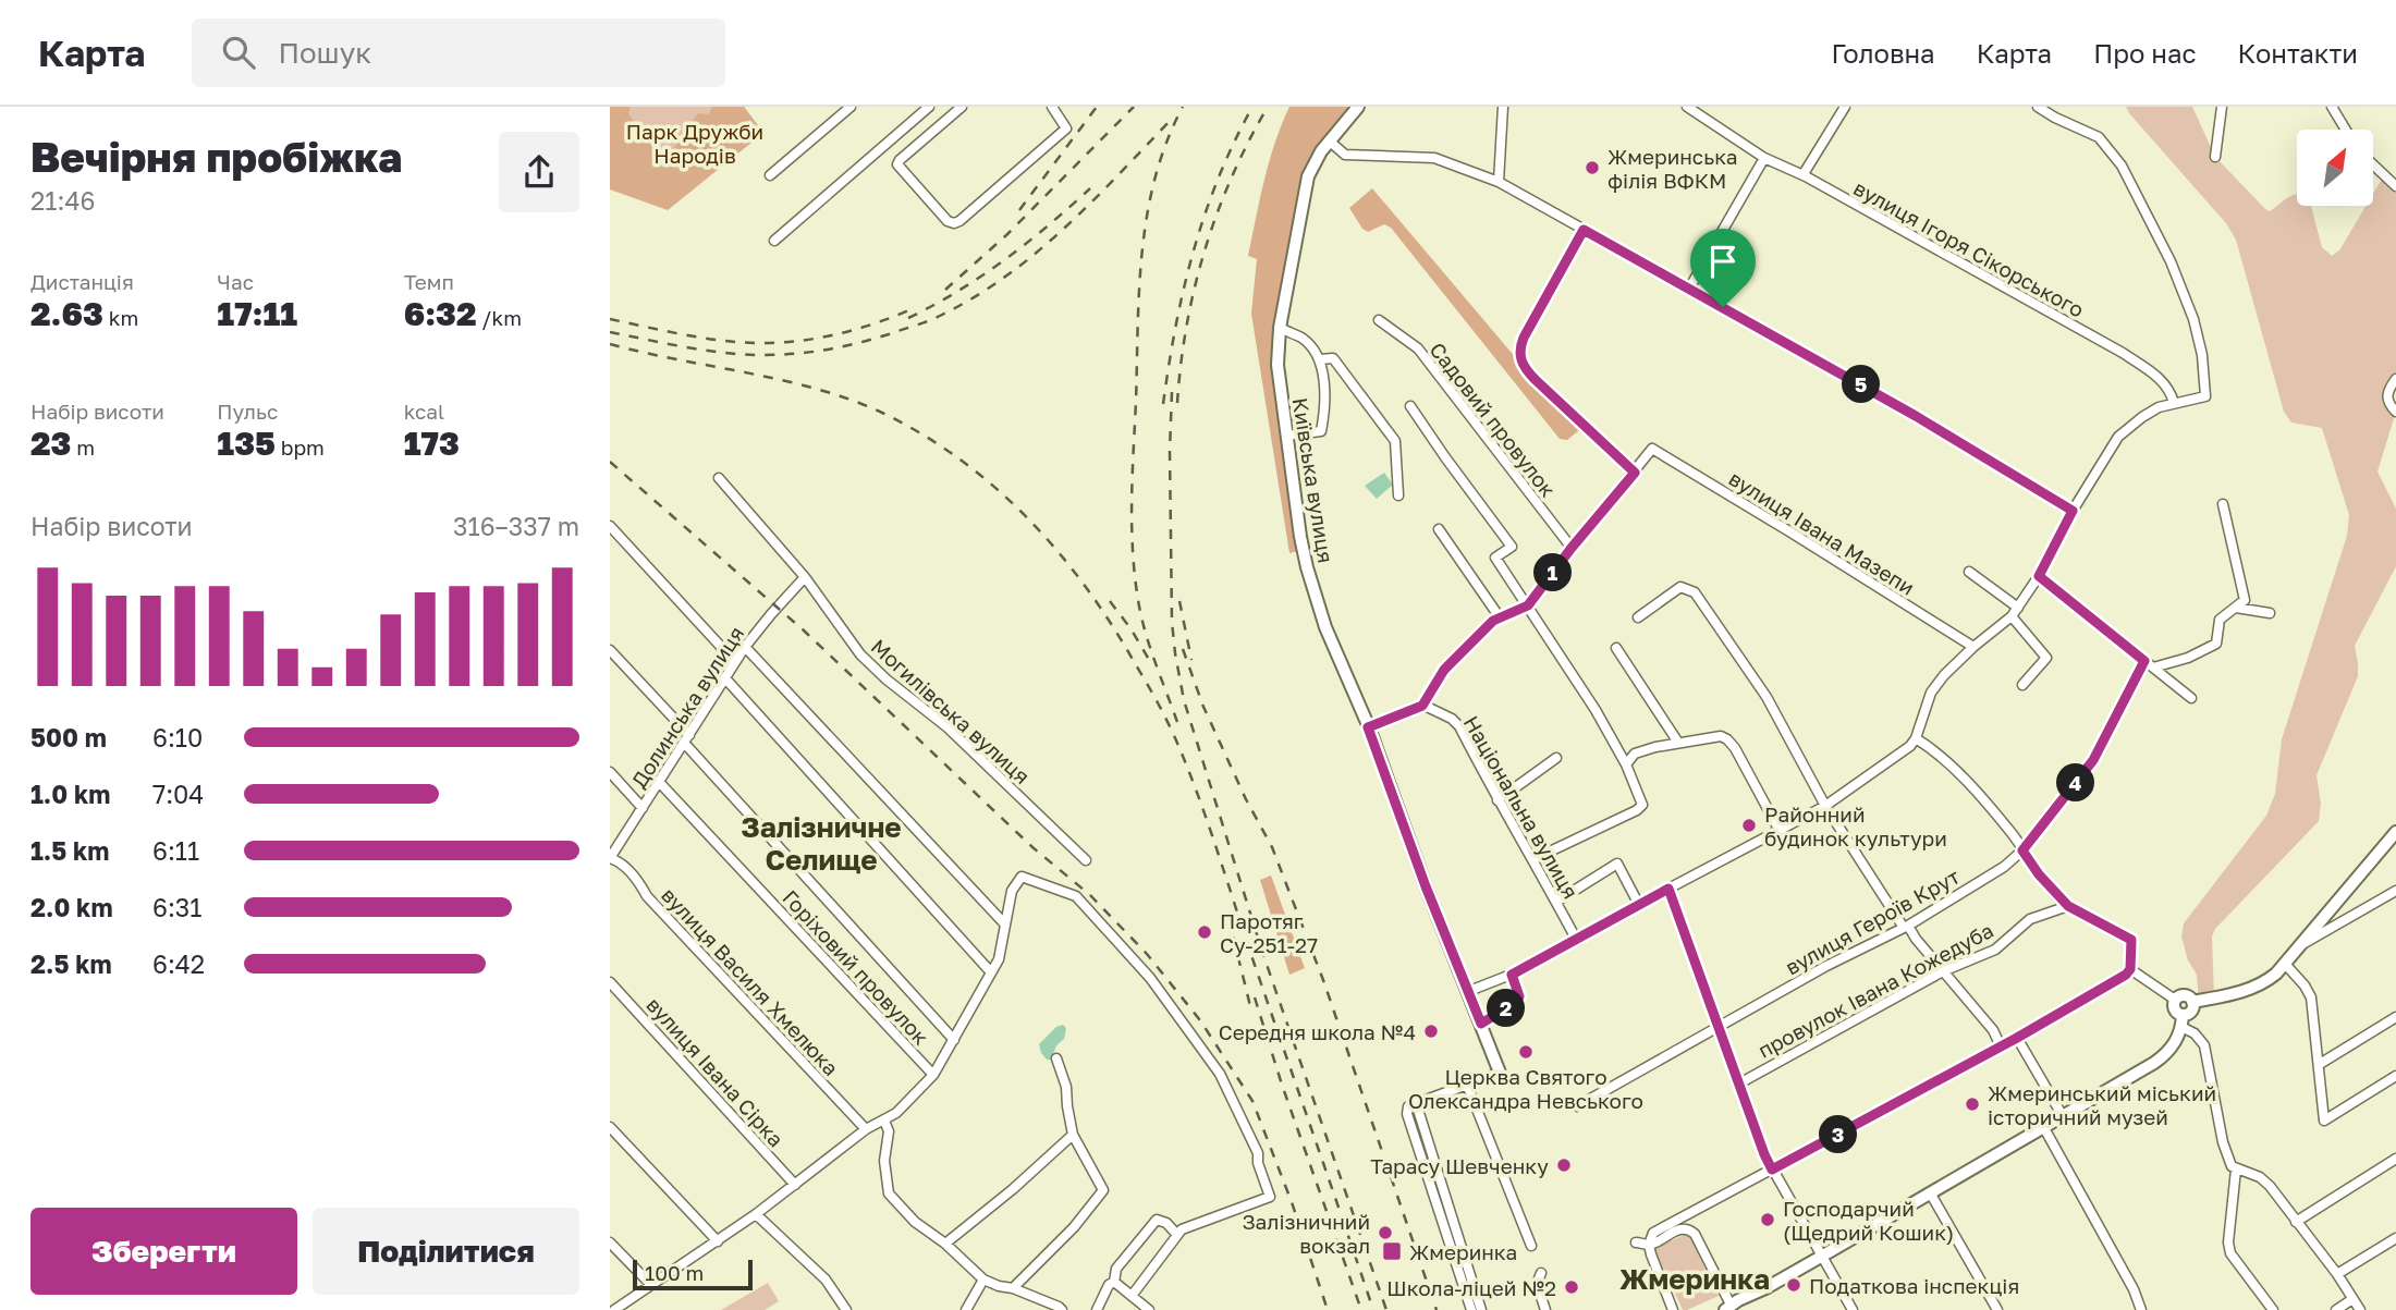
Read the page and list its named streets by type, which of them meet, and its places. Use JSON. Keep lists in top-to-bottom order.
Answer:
{
  "streets": {
    "street": [
      "вулиця Ігоря Сікорського",
      "Садовий провулок",
      "Київська вулиця",
      "вулиця Івана Мазепи",
      "Долинська вулиця",
      "Могилівська вулиця",
      "Національна вулиця",
      "вулиця Героїв Крут",
      "Горіховий провулок",
      "вулиця Василя Хмелюка",
      "провулок Івана Кожедуба",
      "вулиця Івана Сірка"
    ]
  },
  "crossings": [
    ["Долинська вулиця", "Могилівська вулиця"],
    ["Долинська вулиця", "Горіховий провулок"],
    ["Долинська вулиця", "вулиця Василя Хмелюка"]
  ],
  "districts": ["Залізничне Селище", "Жмеринка"],
  "parks": ["Парк Дружби Народів"],
  "places": {
    "other": [
      "Жмеринська філія ВФКМ",
      "Районний будинок культури",
      "Паротяг Су-251-27",
      "Середня школа №4",
      "Церква Святого Олександра Невського",
      "Жмеринський міський історичний музей",
      "Тарасу Шевченку",
      "Господарчий (Щедрий Кошик)",
      "Залізничний вокзал",
      "Податкова інспекція",
      "Школа-ліцей №2"
    ],
    "transit": ["Жмеринка"]
  },
  "scale_bar": "100 m",
  "north": "top right",
  "page": {
    "header": "Карта",
    "search": "Пошук",
    "nav": [
      "Головна",
      "Карта",
      "Про нас",
      "Контакти"
    ],
    "heading": ["Вечірня пробіжка", "21:46"],
    "stats": [
      ["Дистанція", "2.63 km"],
      ["Час", "17:11"],
      ["Темп", "6:32 /km"],
      ["Набір висоти", "23 m"],
      ["Пульс", "135 bpm"],
      ["kcal", "173"]
    ],
    "pins": [
      "5",
      "1",
      "4",
      "2",
      "3"
    ],
    "chart": ["Набір висоти", "316–337 m"],
    "list": [
      {
        "name": "500 m",
        "note": "6:10"
      },
      {
        "name": "1.0 km",
        "note": "7:04"
      },
      {
        "name": "1.5 km",
        "note": "6:11"
      },
      {
        "name": "2.0 km",
        "note": "6:31"
      },
      {
        "name": "2.5 km",
        "note": "6:42"
      }
    ],
    "buttons": ["Зберегти", "Поділитися"],
    "scale": "100 m"
  }
}
